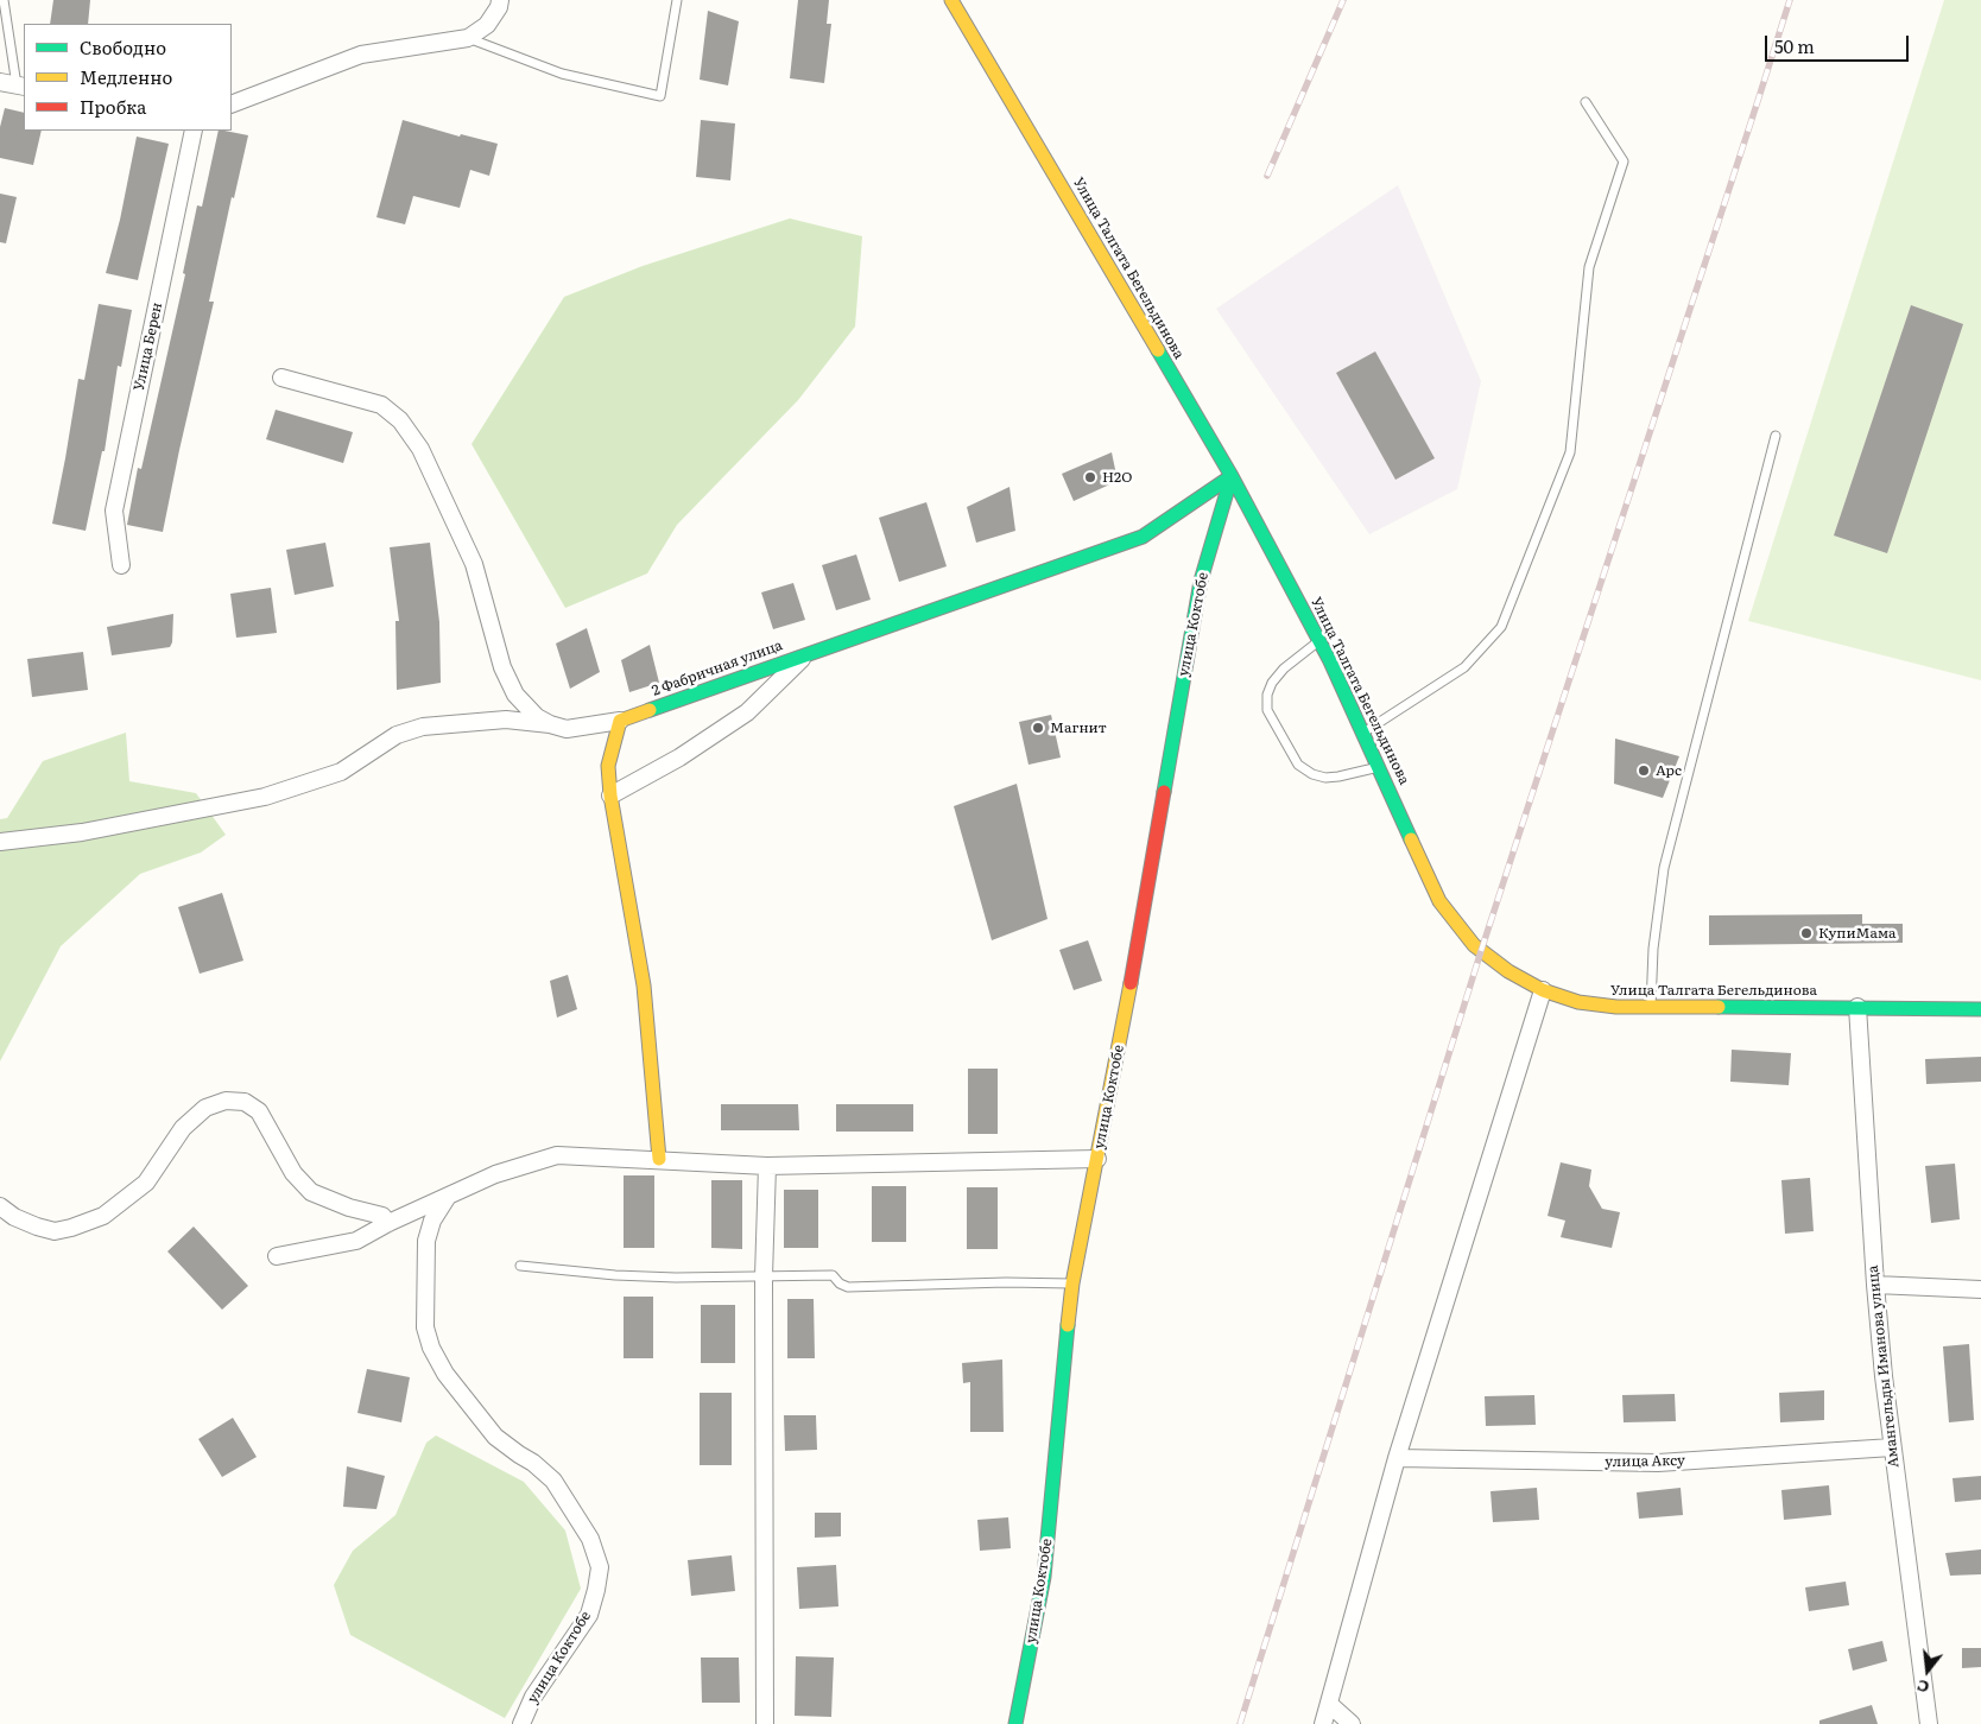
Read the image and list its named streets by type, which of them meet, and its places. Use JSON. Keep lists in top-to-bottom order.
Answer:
{
  "streets": {
    "street": [
      "Улица Талгата Бегельдинова",
      "Улица Берен",
      "улица Коктобе",
      "2 Фабричная улица",
      "Амангельды Иманова улица",
      "улица Аксу"
    ]
  },
  "crossings": [
    ["Улица Талгата Бегельдинова", "улица Коктобе"],
    ["Улица Талгата Бегельдинова", "2 Фабричная улица"],
    ["Улица Талгата Бегельдинова", "Амангельды Иманова улица"],
    ["улица Коктобе", "2 Фабричная улица"],
    ["Амангельды Иманова улица", "улица Аксу"]
  ],
  "places": [
    "H2O",
    "Магнит",
    "Арс",
    "КупиМама"
  ],
  "legend": ["Свободно", "Медленно", "Пробка"],
  "scale_bar": "50 m",
  "north": "bottom"
}
